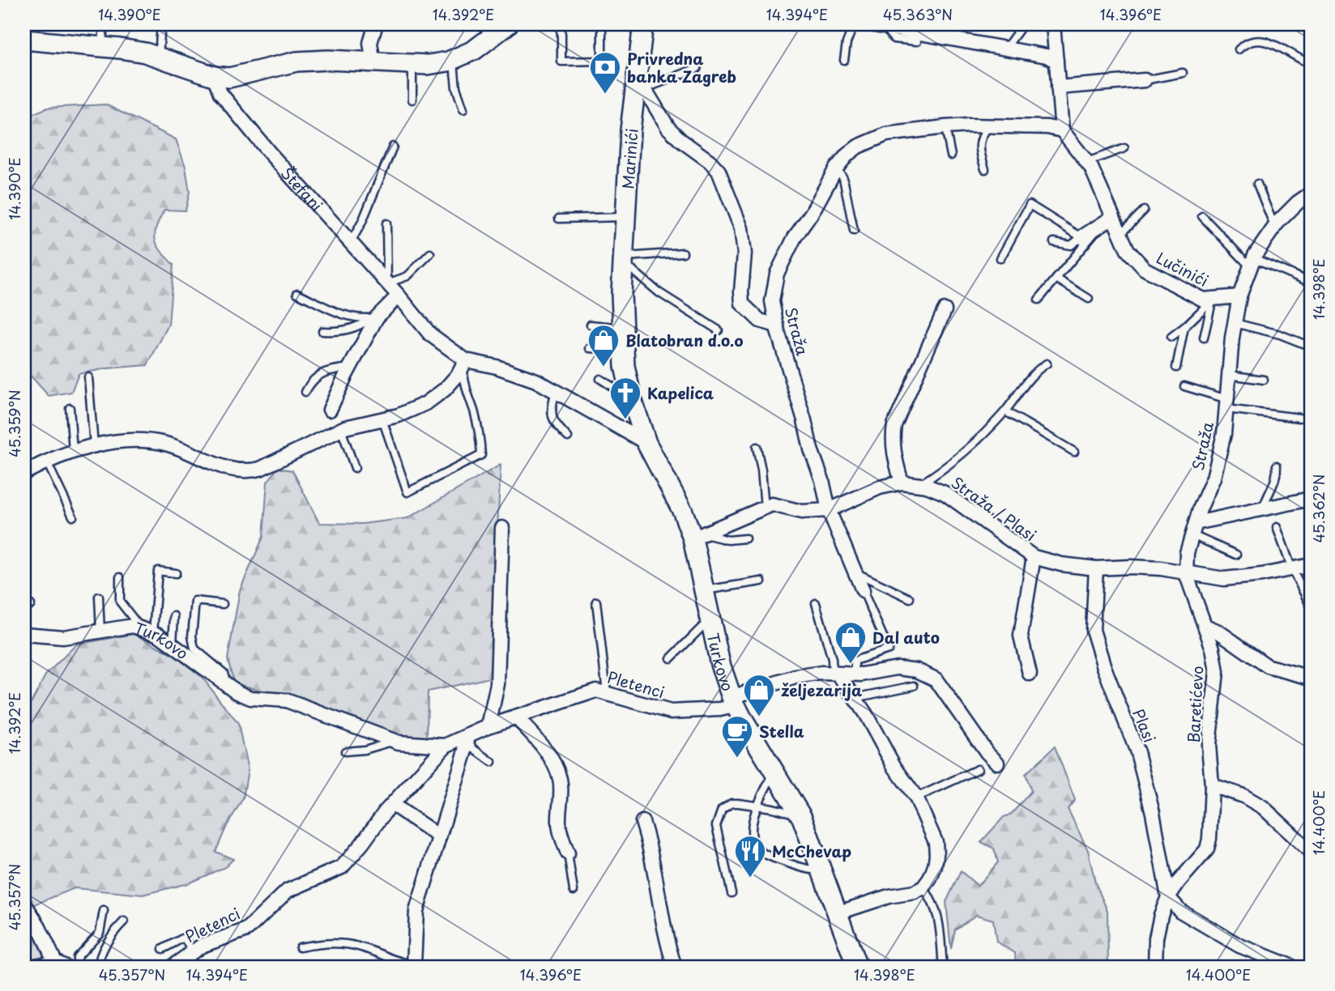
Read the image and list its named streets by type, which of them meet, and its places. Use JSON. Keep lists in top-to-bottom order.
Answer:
{
  "streets": {
    "main road": ["Marinići", "Turkovo"],
    "street": [
      "Štefani",
      "Lučinići",
      "Straža",
      "Straža / Plasi",
      "Pletenci",
      "Baretićevo",
      "Plasi"
    ]
  },
  "crossings": [
    ["Marinići", "Turkovo"],
    ["Lučinići", "Straža"],
    ["Straža", "Straža / Plasi"],
    ["Straža", "Baretićevo"],
    ["Straža / Plasi", "Turkovo"],
    ["Straža / Plasi", "Baretićevo"],
    ["Straža / Plasi", "Plasi"],
    ["Turkovo", "Pletenci"],
    ["Baretićevo", "Plasi"]
  ],
  "places": {
    "bank": ["Privredna banka Zagreb"],
    "shop": ["Blatobran d.o.o", "Dal auto", "željezarija"],
    "church": ["Kapelica"],
    "cafe": ["Stella"],
    "restaurant": ["McChevap"]
  },
  "coordinates": [
    "14.390°E",
    "14.392°E",
    "14.394°E",
    "45.363°N",
    "14.396°E",
    "14.398°E",
    "45.359°N",
    "45.362°N",
    "14.400°E",
    "45.357°N"
  ]
}
